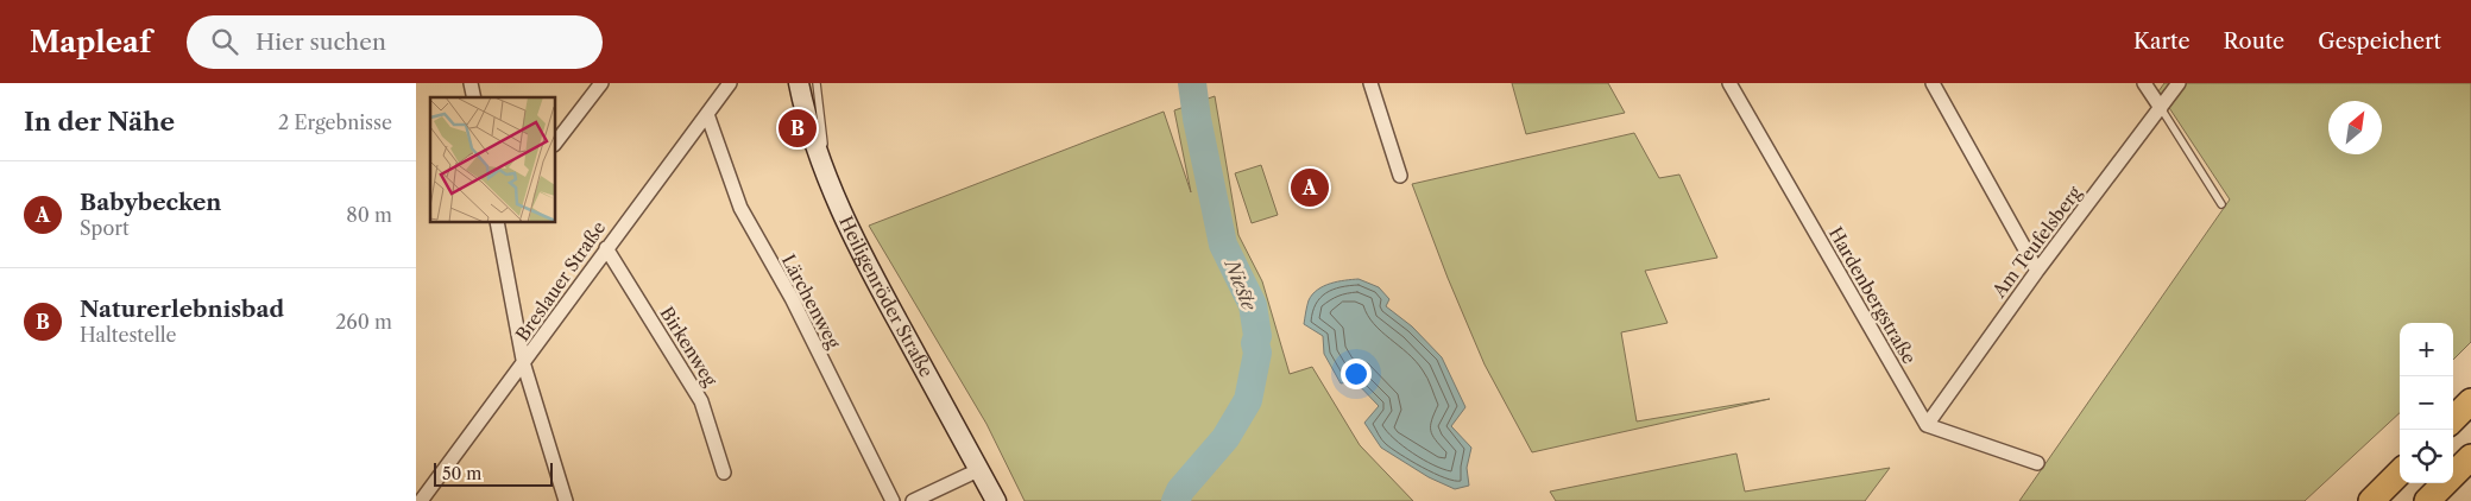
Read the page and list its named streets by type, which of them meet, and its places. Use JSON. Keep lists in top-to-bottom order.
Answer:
{
  "streets": {
    "street": [
      "Am Teufelsberg",
      "Breslauer Straße",
      "Hardenbergstraße",
      "Heiligenröder Straße",
      "Lärchenweg",
      "Birkenweg"
    ]
  },
  "crossings": [
    ["Am Teufelsberg", "Hardenbergstraße"],
    ["Breslauer Straße", "Lärchenweg"],
    ["Breslauer Straße", "Birkenweg"]
  ],
  "water": ["Nieste"],
  "scale_bar": "50 m",
  "north": "top right",
  "page": {
    "header": "Mapleaf",
    "search": "Hier suchen",
    "nav": ["Karte", "Route", "Gespeichert"],
    "heading": ["In der Nähe", "2 Ergebnisse"],
    "pins": ["B", "A"],
    "list": [
      {
        "mark": "A",
        "name": "Babybecken",
        "note": "Sport",
        "value": "80 m"
      },
      {
        "mark": "B",
        "name": "Naturerlebnisbad",
        "note": "Haltestelle",
        "value": "260 m"
      }
    ],
    "map_buttons": ["+", "−"],
    "scale": "50 m"
  }
}
